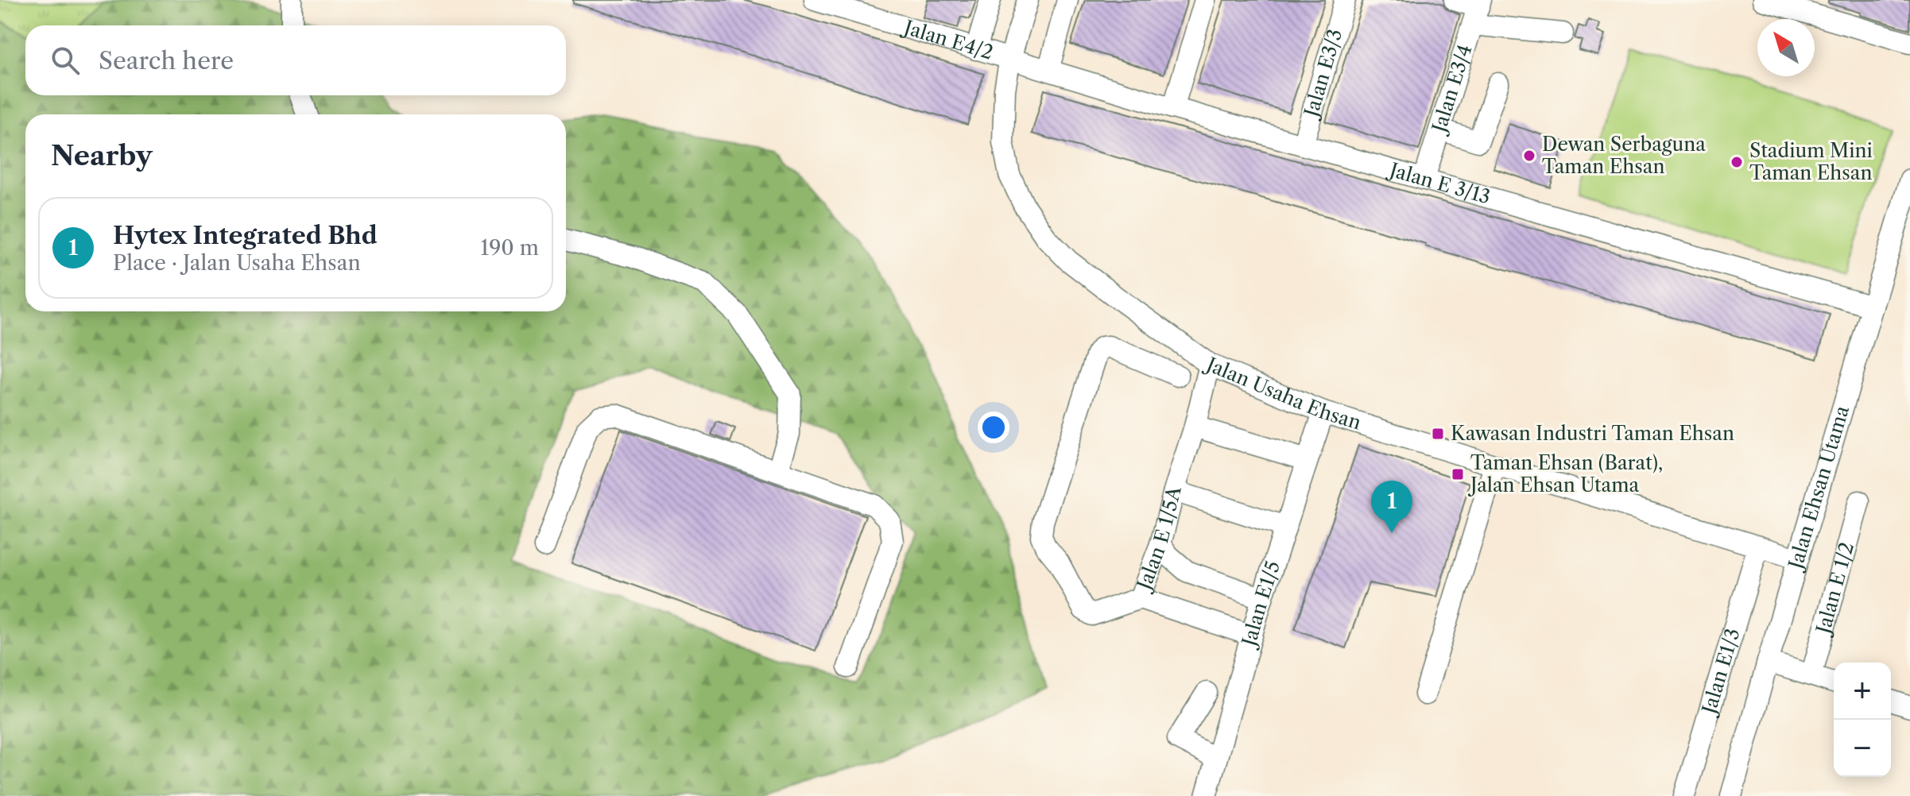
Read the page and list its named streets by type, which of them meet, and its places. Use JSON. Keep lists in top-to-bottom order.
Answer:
{
  "streets": {
    "street": [
      "Jalan E4/2",
      "Jalan E3/3",
      "Jalan E3/4",
      "Jalan E 3/13",
      "Jalan Usaha Ehsan",
      "Jalan Ehsan Utama",
      "Jalan E 1/5A",
      "Jalan E 1/2",
      "Jalan E1/5",
      "Jalan E1/3"
    ]
  },
  "crossings": [
    ["Jalan E4/2", "Jalan E 3/13"],
    ["Jalan E4/2", "Jalan Usaha Ehsan"],
    ["Jalan E3/3", "Jalan E 3/13"],
    ["Jalan E3/4", "Jalan E 3/13"],
    ["Jalan E 3/13", "Jalan Usaha Ehsan"],
    ["Jalan E 3/13", "Jalan Ehsan Utama"],
    ["Jalan Usaha Ehsan", "Jalan Ehsan Utama"],
    ["Jalan Usaha Ehsan", "Jalan E 1/5A"],
    ["Jalan Usaha Ehsan", "Jalan E1/5"],
    ["Jalan Usaha Ehsan", "Jalan E1/3"],
    ["Jalan E 1/5A", "Jalan E1/5"]
  ],
  "places": {
    "other": ["Dewan Serbaguna Taman Ehsan", "Stadium Mini Taman Ehsan"],
    "transit": ["Kawasan Industri Taman Ehsan", "Taman Ehsan (Barat), Jalan Ehsan Utama"]
  },
  "north": "top left",
  "page": {
    "search": "Search here",
    "heading": "Nearby",
    "list": [
      {
        "mark": "1",
        "name": "Hytex Integrated Bhd",
        "note": "Place · Jalan Usaha Ehsan",
        "value": "190 m"
      }
    ],
    "pins": "1",
    "map_buttons": ["+", "−"]
  }
}
